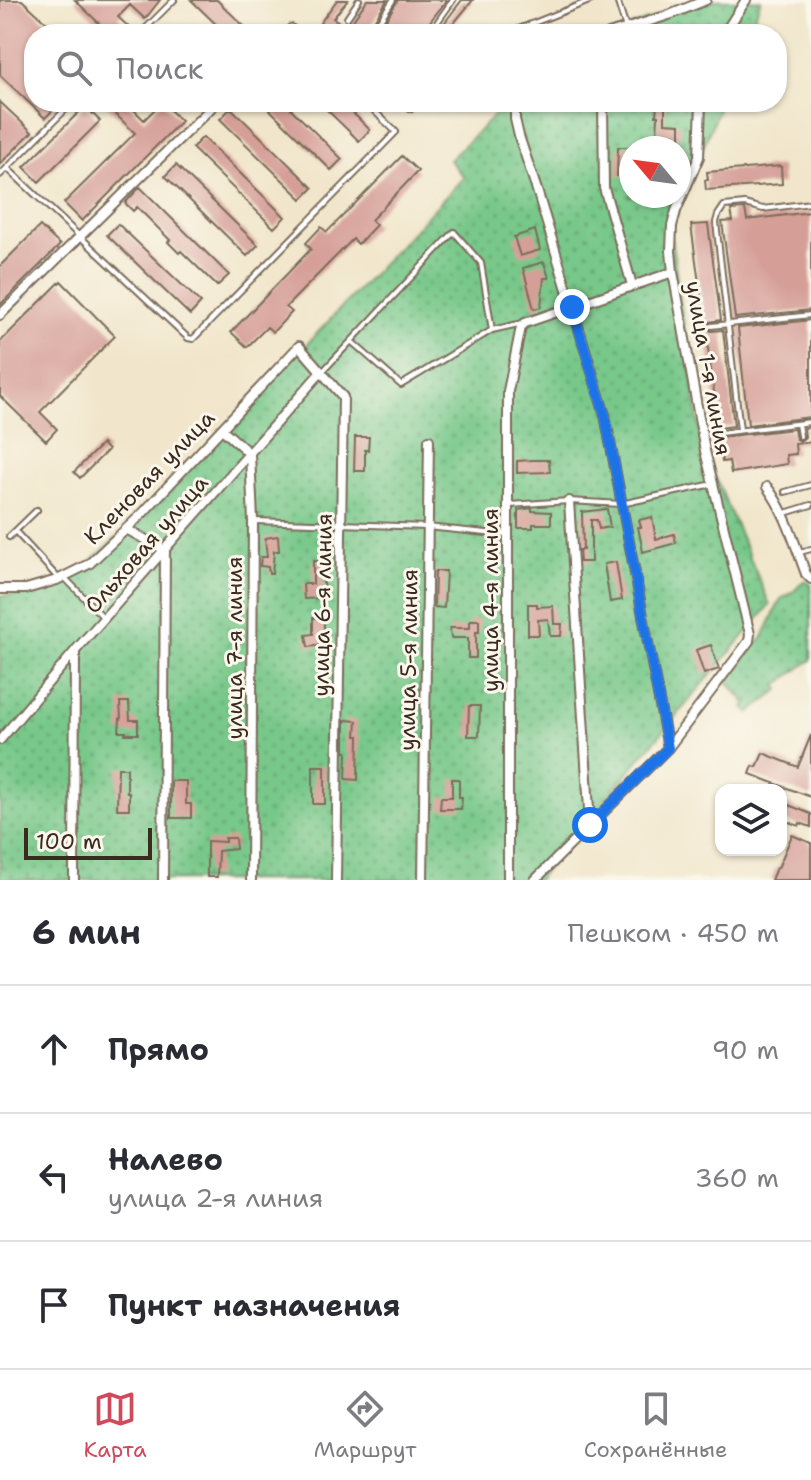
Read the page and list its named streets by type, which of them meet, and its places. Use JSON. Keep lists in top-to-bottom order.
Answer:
{
  "streets": {
    "street": [
      "улица 1-я линия",
      "Кленовая улица",
      "Ольховая улица",
      "улица 4-я линия",
      "улица 6-я линия",
      "улица 7-я линия",
      "улица 5-я линия"
    ]
  },
  "crossings": [
    ["Кленовая улица", "улица 6-я линия"],
    ["Ольховая улица", "улица 6-я линия"],
    ["Ольховая улица", "улица 7-я линия"]
  ],
  "scale_bar": "100 m",
  "north": "top left",
  "page": {
    "search": "Поиск",
    "scale": "100 m",
    "heading": ["6 мин", "Пешком · 450 m"],
    "list": [
      ["Прямо", "90 m"],
      ["Налево", "улица 2-я линия", "360 m"],
      "Пункт назначения"
    ],
    "nav": ["Карта", "Маршрут", "Сохранённые"]
  }
}
